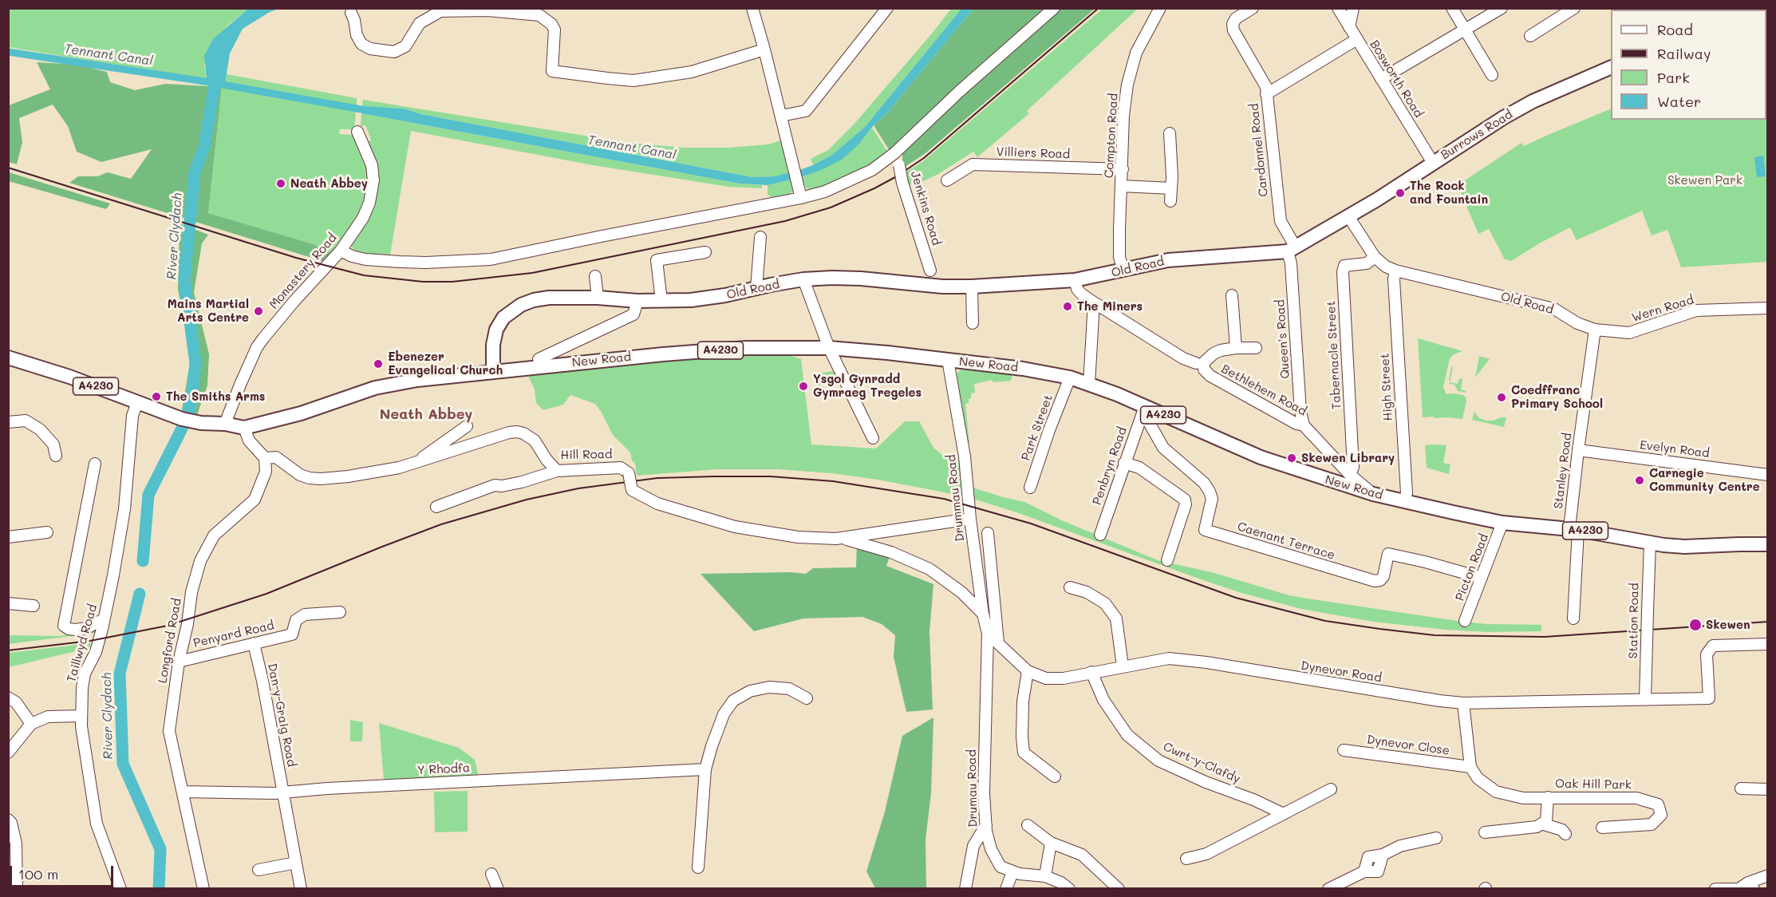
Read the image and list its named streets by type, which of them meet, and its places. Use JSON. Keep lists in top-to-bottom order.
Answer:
{
  "streets": {
    "main road": [
      "Burrows Road",
      "Old Road",
      "A4230",
      "New Road"
    ],
    "street": [
      "Bosworth Road",
      "Compton Road",
      "Cardonnel Road",
      "Villiers Road",
      "Jenkins Road",
      "Monastery Road",
      "Wern Road",
      "Queen's Road",
      "Tabernacle Street",
      "High Street",
      "Bethlehem Road",
      "Park Street",
      "Evelyn Road",
      "Hill Road",
      "Penbryn Road",
      "Stanley Road",
      "Drummau Road",
      "Caenant Terrace",
      "Picton Road",
      "Station Road",
      "Penyard Road",
      "Longford Road",
      "Taillwyd Road",
      "Dynevor Road",
      "Dan-y-Graig Road",
      "Dynevor Close",
      "Cwrt-y-Clafdy",
      "Y Rhodfa",
      "Oak Hill Park",
      "Drumau Road"
    ]
  },
  "crossings": [
    ["Bosworth Road", "Burrows Road"],
    ["Bosworth Road", "Cardonnel Road"],
    ["Burrows Road", "Old Road"],
    ["Compton Road", "Villiers Road"],
    ["Compton Road", "Old Road"],
    ["Cardonnel Road", "Old Road"],
    ["Cardonnel Road", "Queen's Road"],
    ["Old Road", "Wern Road"],
    ["Old Road", "Queen's Road"],
    ["Old Road", "Tabernacle Street"],
    ["Old Road", "New Road"],
    ["Old Road", "High Street"],
    ["Old Road", "Bethlehem Road"],
    ["Old Road", "Stanley Road"],
    ["Monastery Road", "New Road"],
    ["Wern Road", "Stanley Road"],
    ["Queen's Road", "Bethlehem Road"],
    ["A4230", "New Road"],
    ["A4230", "Taillwyd Road"],
    ["Tabernacle Street", "Bethlehem Road"],
    ["New Road", "High Street"],
    ["New Road", "Bethlehem Road"],
    ["New Road", "Park Street"],
    ["New Road", "Penbryn Road"],
    ["New Road", "Stanley Road"],
    ["New Road", "Drummau Road"],
    ["New Road", "Caenant Terrace"],
    ["New Road", "Picton Road"],
    ["New Road", "Station Road"],
    ["New Road", "Taillwyd Road"],
    ["Evelyn Road", "Stanley Road"],
    ["Hill Road", "Drummau Road"],
    ["Hill Road", "Longford Road"],
    ["Penbryn Road", "Caenant Terrace"],
    ["Drummau Road", "Dynevor Road"],
    ["Drummau Road", "Drumau Road"],
    ["Caenant Terrace", "Picton Road"],
    ["Station Road", "Dynevor Road"],
    ["Penyard Road", "Longford Road"],
    ["Penyard Road", "Dan-y-Graig Road"],
    ["Longford Road", "Y Rhodfa"],
    ["Dynevor Road", "Cwrt-y-Clafdy"],
    ["Dynevor Road", "Drumau Road"],
    ["Dan-y-Graig Road", "Y Rhodfa"],
    ["Dynevor Close", "Oak Hill Park"]
  ],
  "districts": ["Neath Abbey"],
  "water": ["Tennant Canal", "River Clydach"],
  "parks": ["Skewen Park"],
  "places": [
    "Neath Abbey",
    "The Rock and Fountain",
    "The Miners",
    "Mains Martial Arts Centre",
    "Ebenezer Evangelical Church",
    "Ysgol Gynradd Gymraeg Tregeles",
    "The Smiths Arms",
    "Coedffranc Primary School",
    "Skewen Library",
    "Carnegie Community Centre",
    "Skewen"
  ],
  "legend": [
    "Road",
    "Railway",
    "Park",
    "Water"
  ],
  "scale_bar": "100 m"
}
